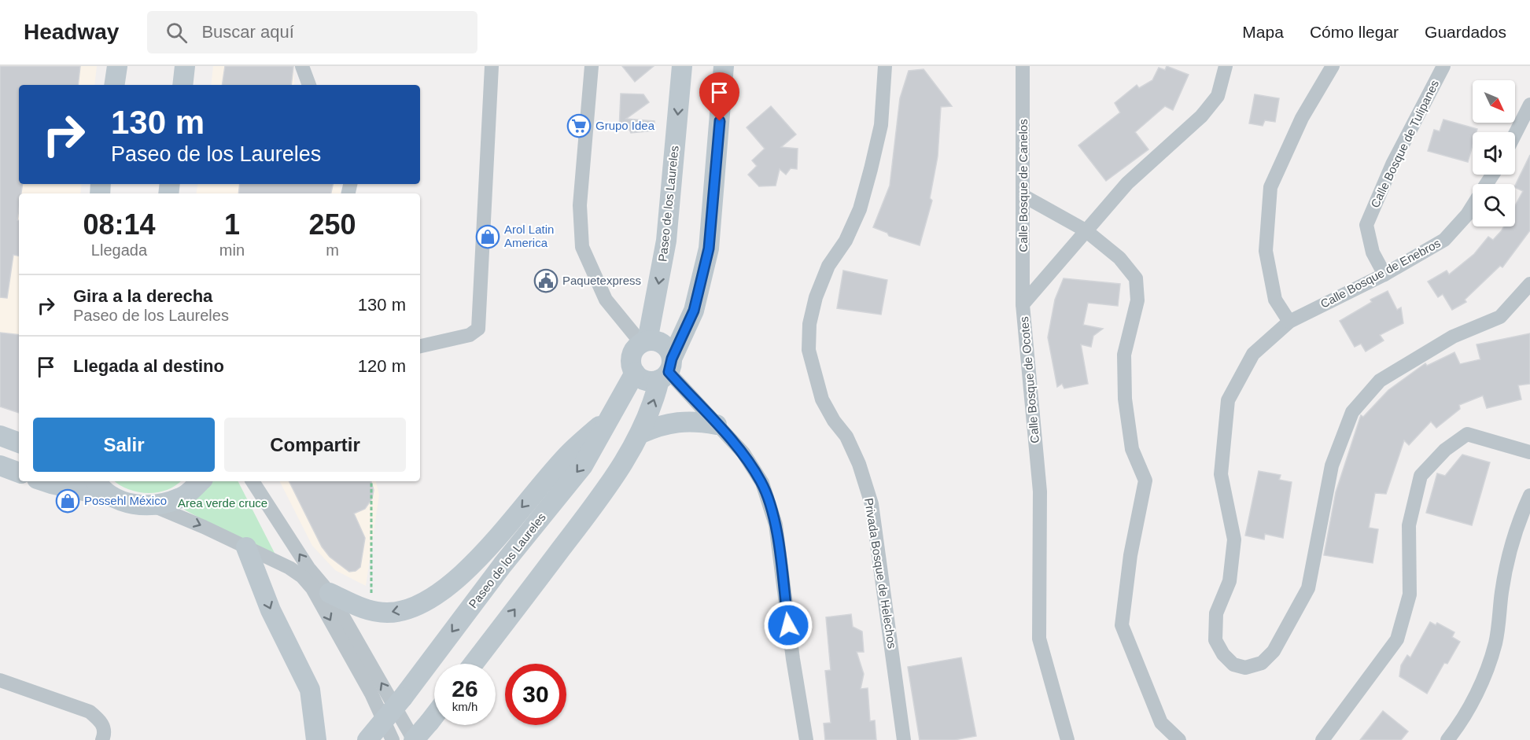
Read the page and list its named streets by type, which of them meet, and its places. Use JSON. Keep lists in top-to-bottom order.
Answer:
{
  "streets": {
    "main road": ["Paseo de los Laureles"],
    "street": [
      "Calle Bosque de Tulipanes",
      "Calle Bosque de Canelos",
      "Calle Bosque de Enebros",
      "Calle Bosque de Ocotes",
      "Privada Bosque de Helechos"
    ]
  },
  "crossings": [
    ["Calle Bosque de Tulipanes", "Calle Bosque de Enebros"],
    ["Calle Bosque de Canelos", "Calle Bosque de Ocotes"]
  ],
  "parks": ["Area verde cruce"],
  "places": {
    "supermarket": ["Grupo Idea"],
    "shop": ["Arol Latin America", "Possehl México"],
    "public building": ["Paquetexpress"]
  },
  "north": "bottom right",
  "page": {
    "header": "Headway",
    "search": "Buscar aquí",
    "nav": ["Mapa", "Cómo llegar", "Guardados"],
    "turn": ["130 m", "Paseo de los Laureles"],
    "eta": [
      "08:14",
      "Llegada",
      "1",
      "min",
      "250",
      "m"
    ],
    "list": [
      {
        "name": "Gira a la derecha",
        "note": "Paseo de los Laureles",
        "value": "130 m"
      },
      {
        "name": "Llegada al destino",
        "value": "120 m"
      }
    ],
    "buttons": ["Salir", "Compartir"],
    "speed": "26 km/h",
    "limit": "30"
  }
}
